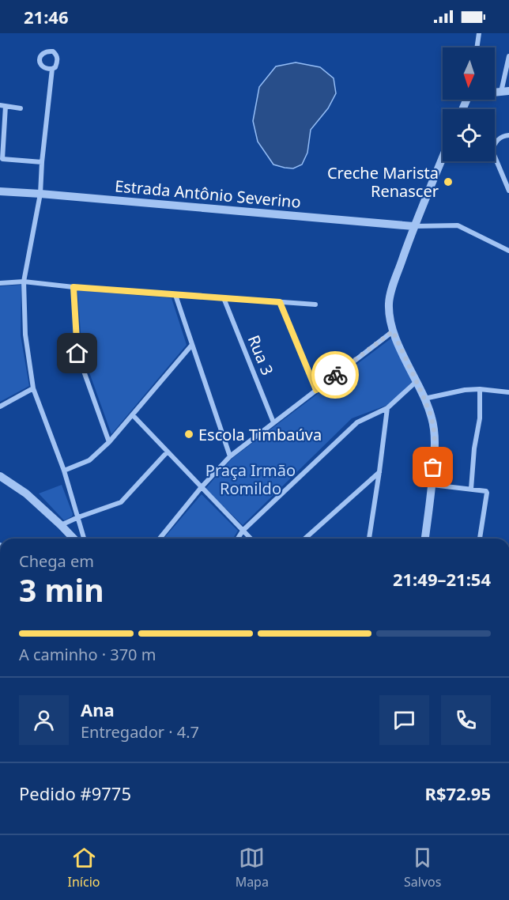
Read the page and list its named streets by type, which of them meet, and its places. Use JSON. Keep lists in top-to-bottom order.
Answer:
{
  "streets": {
    "street": ["Estrada Antônio Severino", "Rua 3"]
  },
  "parks": ["Praça Irmão Romildo"],
  "places": ["Creche Marista Renascer", "Escola Timbaúva"],
  "north": "bottom",
  "page": {
    "status": "21:46",
    "heading": ["3 min", "Chega em", "21:49–21:54"],
    "panel": [
      "Ana",
      "Entregador · 4.7",
      "Pedido #9775",
      "R$72.95"
    ],
    "bar": "A caminho · 370 m",
    "tabs": ["Início", "Mapa", "Salvos"]
  }
}
